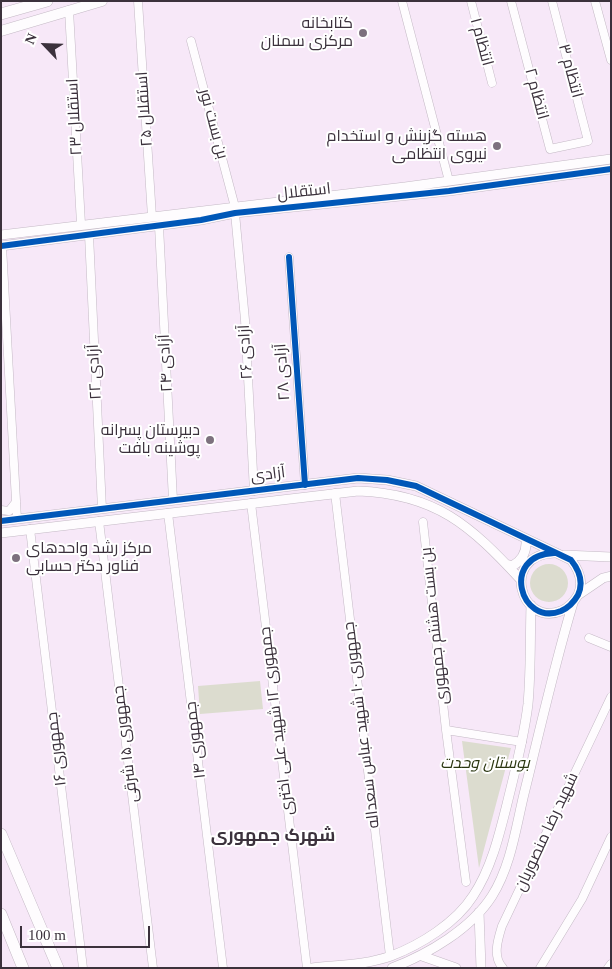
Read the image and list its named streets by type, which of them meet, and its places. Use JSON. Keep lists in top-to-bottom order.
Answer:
{
  "streets": {
    "street": [
      "انتظام ۱",
      "انتظام ۳",
      "انتظام ۲",
      "استقلال ۲۵",
      "استقلال ۲۳",
      "بن بست نور",
      "استقلال",
      "آزادی ۲۶",
      "آزادی ۲۴",
      "آزادی ۲۲",
      "آزادی ۲۸",
      "آزادی",
      "بن بست هشتم جمهوری",
      "جمهوری ۱۲ شهید علی اختری",
      "جمهوری ۱۰ شهید عباس سعداله",
      "جمهوری ۱۴",
      "جمهوری ۱۵ شرقی",
      "جمهوری ۱۶",
      "شهید رضا منصوریان"
    ]
  },
  "crossings": [
    ["انتظام ۳", "انتظام ۲"],
    ["استقلال ۲۵", "استقلال"],
    ["استقلال ۲۳", "استقلال"],
    ["بن بست نور", "استقلال"],
    ["بن بست نور", "آزادی ۲۶"],
    ["استقلال", "آزادی ۲۶"],
    ["استقلال", "آزادی ۲۴"],
    ["استقلال", "آزادی ۲۲"],
    ["آزادی ۲۶", "آزادی"],
    ["آزادی ۲۴", "آزادی"],
    ["آزادی ۲۲", "آزادی"],
    ["آزادی ۲۸", "آزادی"],
    ["آزادی", "جمهوری ۱۲ شهید علی اختری"],
    ["آزادی", "جمهوری ۱۰ شهید عباس سعداله"],
    ["آزادی", "جمهوری ۱۴"],
    ["آزادی", "جمهوری ۱۵ شرقی"],
    ["آزادی", "جمهوری ۱۶"]
  ],
  "districts": ["شهرک جمهوری"],
  "parks": ["بوستان وحدت"],
  "places": [
    "کتابخانه مرکزی سمنان",
    "هسته گزینش و استخدام نیروی انتظامی",
    "دبیرستان پسرانه پوشینه بافت",
    "مرکز رشد واحدهای فناور دکتر حسابی"
  ],
  "scale_bar": "100 m",
  "north": "top left"
}
